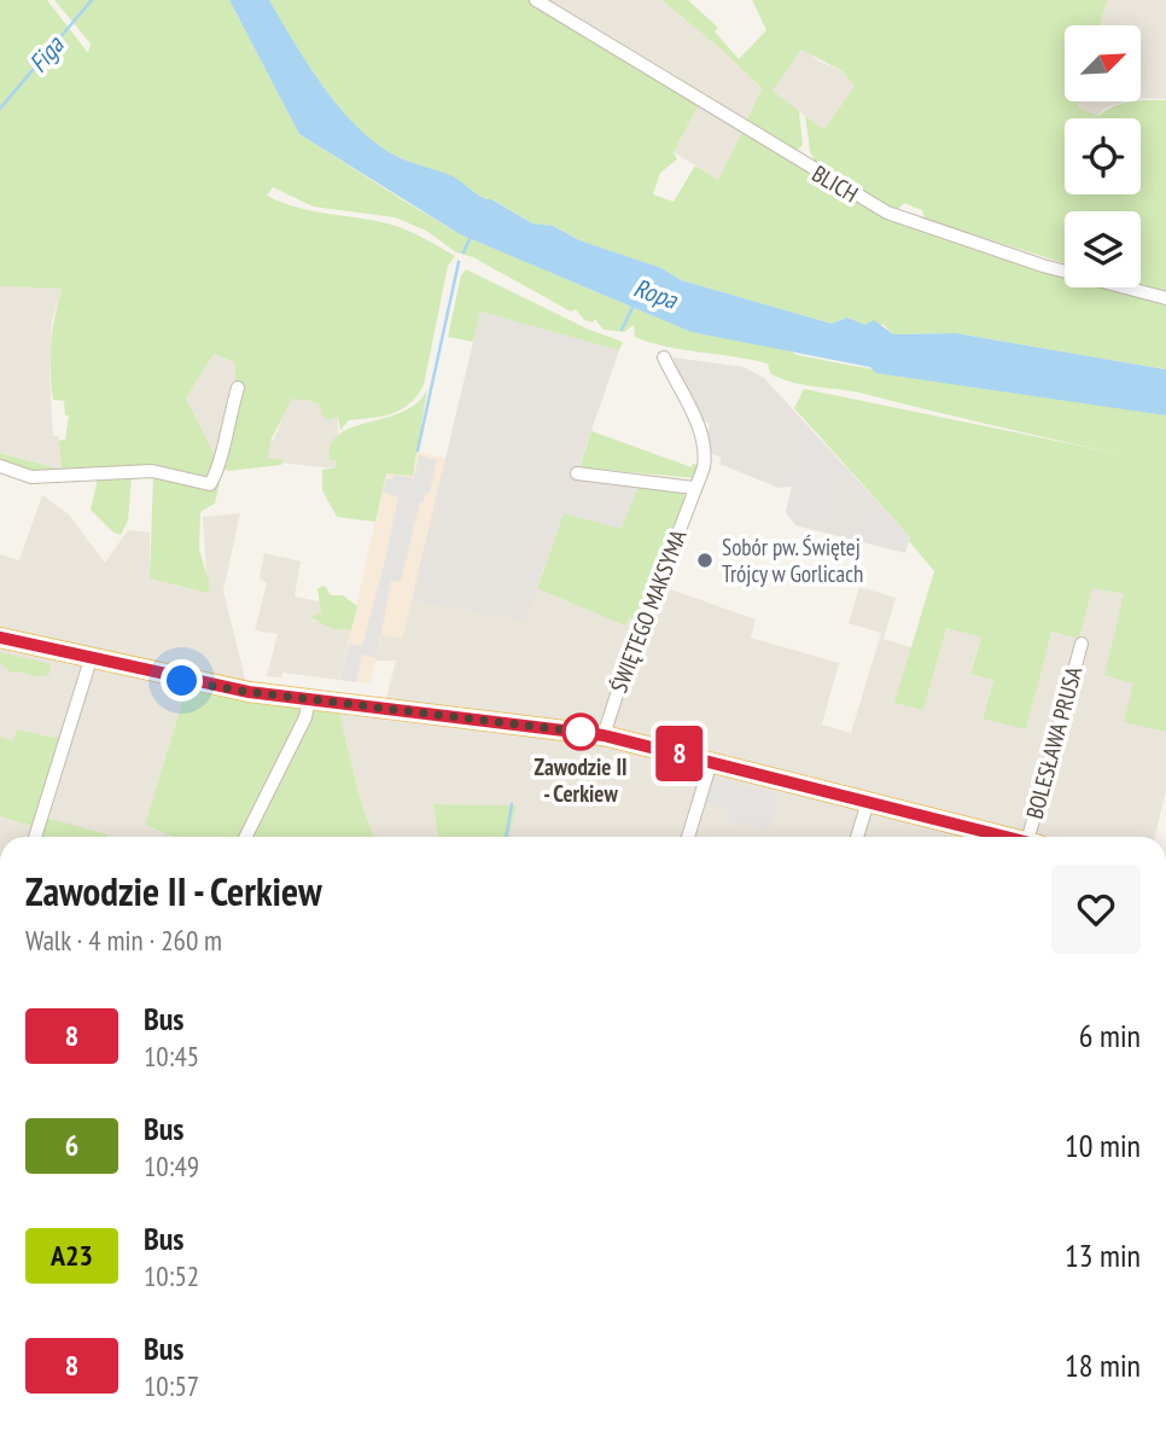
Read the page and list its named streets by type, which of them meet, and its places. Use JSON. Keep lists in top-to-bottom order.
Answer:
{
  "streets": {
    "street": ["BLICH", "ŚWIĘTEGO MAKSYMA", "BOLESŁAWA PRUSA"]
  },
  "water": ["Figa", "Ropa"],
  "places": ["Sobór pw. Świętej Trójcy w Gorlicach", "Zawodzie II - Cerkiew"],
  "lines": ["bus line 8"],
  "north": "top right",
  "page": {
    "on_map": "8",
    "heading": ["Zawodzie II - Cerkiew", "Walk · 4 min · 260 m"],
    "list": [
      {
        "mark": "8",
        "name": "Bus",
        "note": "10:45",
        "value": "6 min"
      },
      {
        "mark": "6",
        "name": "Bus",
        "note": "10:49",
        "value": "10 min"
      },
      {
        "mark": "A23",
        "name": "Bus",
        "note": "10:52",
        "value": "13 min"
      },
      {
        "mark": "8",
        "name": "Bus",
        "note": "10:57",
        "value": "18 min"
      }
    ]
  }
}
